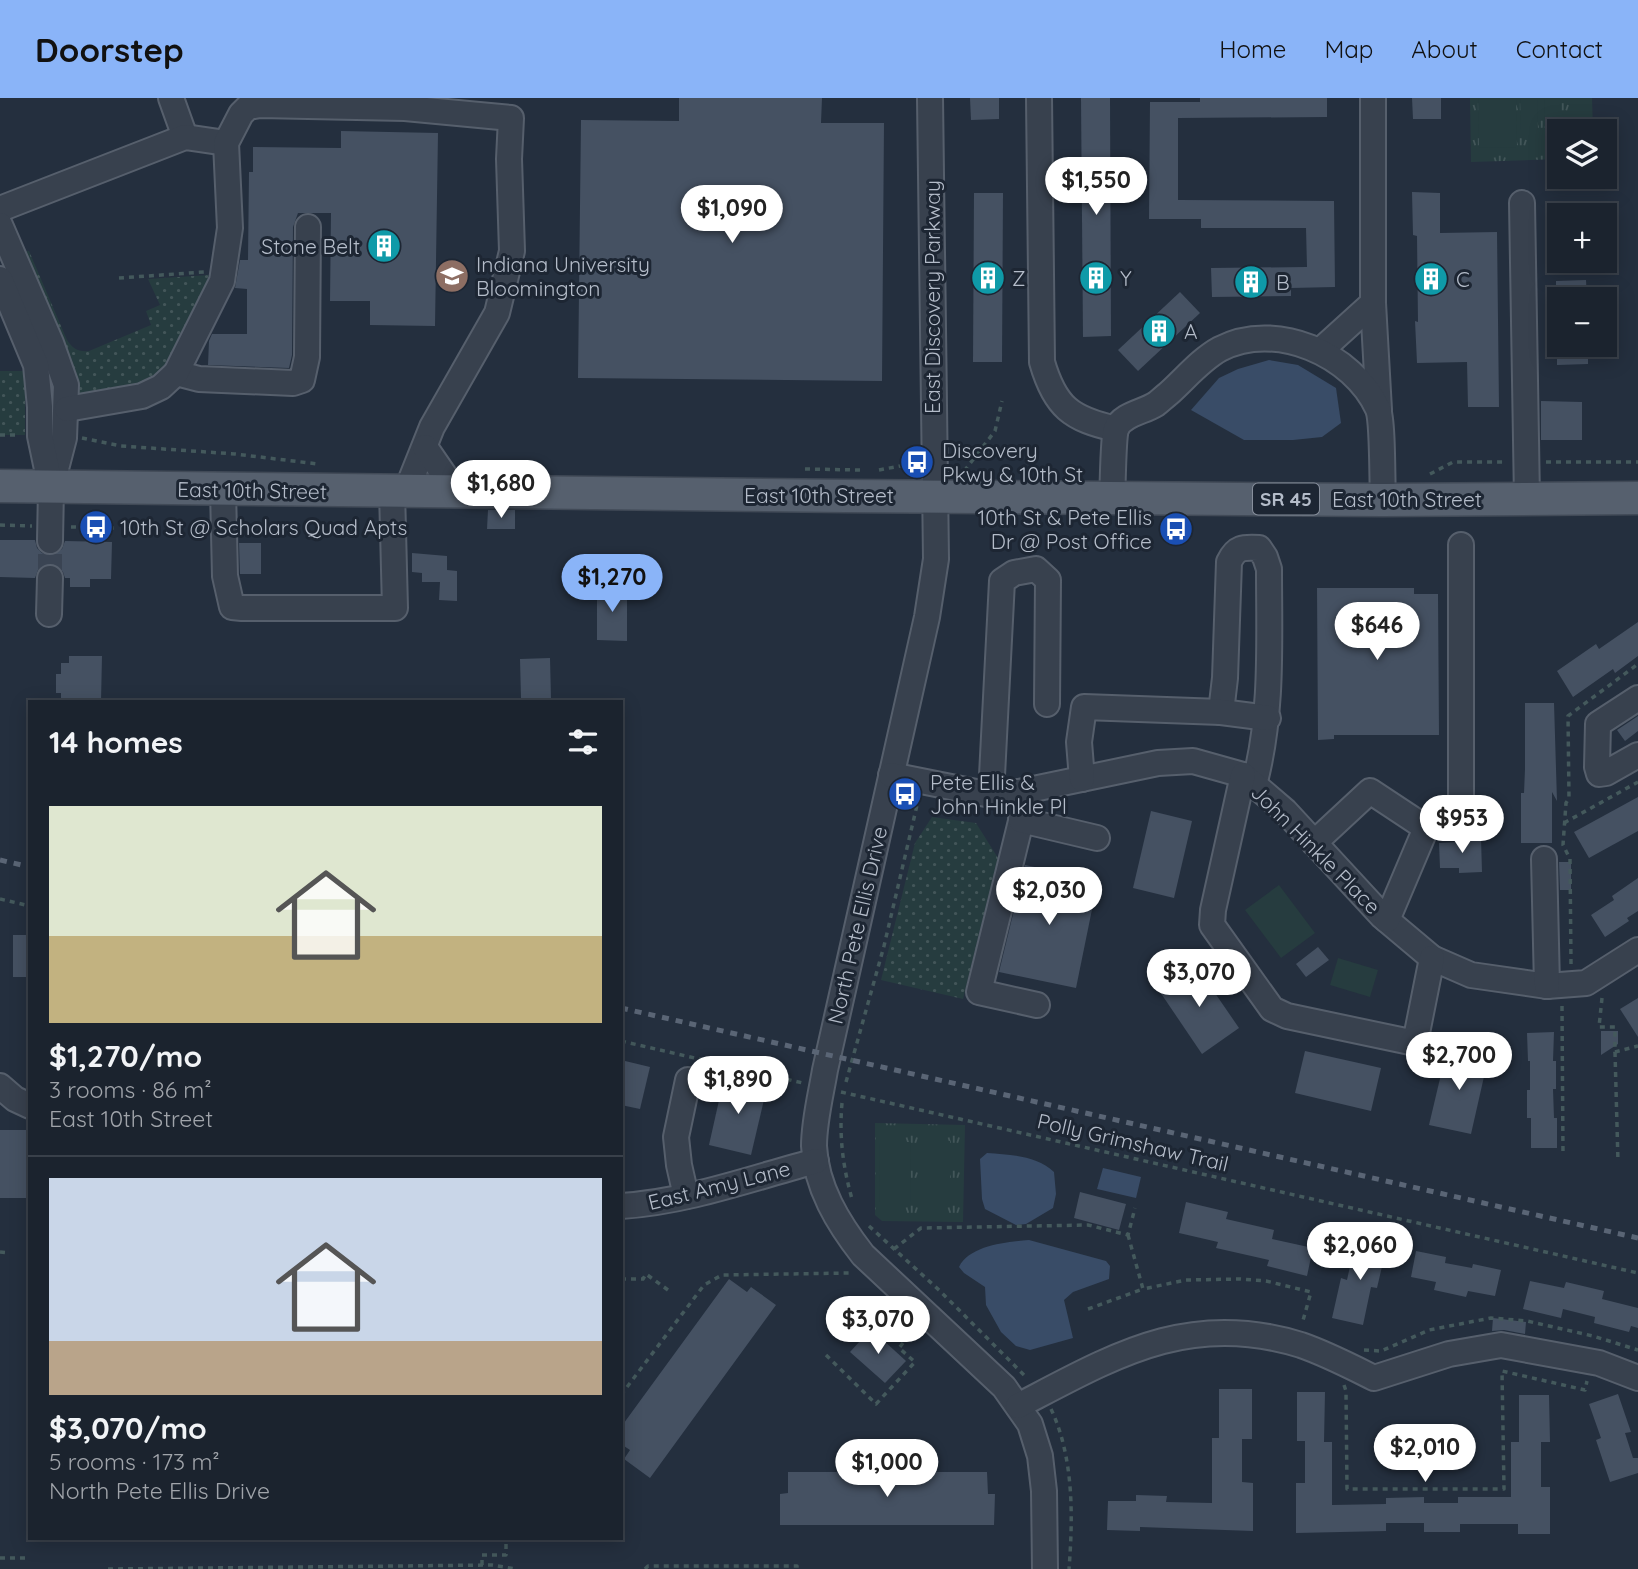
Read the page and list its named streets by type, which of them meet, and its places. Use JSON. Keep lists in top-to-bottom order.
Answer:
{
  "streets": {
    "main road": ["East 10th Street", "SR 45"],
    "street": [
      "East Discovery Parkway",
      "John Hinkle Place",
      "North Pete Ellis Drive",
      "East Amy Lane"
    ],
    "path": ["Polly Grimshaw Trail"]
  },
  "crossings": [
    ["East Discovery Parkway", "East 10th Street"],
    ["East Discovery Parkway", "North Pete Ellis Drive"],
    ["East 10th Street", "North Pete Ellis Drive"],
    ["John Hinkle Place", "North Pete Ellis Drive"],
    ["North Pete Ellis Drive", "Polly Grimshaw Trail"],
    ["North Pete Ellis Drive", "East Amy Lane"]
  ],
  "places": {
    "building": [
      "Stone Belt",
      "Z",
      "Y",
      "C",
      "B",
      "A"
    ],
    "school or university": ["Indiana University Bloomington"],
    "bus stop": [
      "Discovery Pkwy & 10th St",
      "10th St @ Scholars Quad Apts",
      "10th St & Pete Ellis Dr @ Post Office",
      "Pete Ellis & John Hinkle Pl"
    ]
  },
  "page": {
    "header": "Doorstep",
    "nav": [
      "Home",
      "Map",
      "About",
      "Contact"
    ],
    "map_buttons": ["+", "−"],
    "price": [
      "$1,550",
      "$1,090",
      "$1,680",
      "$1,270",
      "$646",
      "$953",
      "$2,030",
      "$3,070",
      "$2,700",
      "$1,890",
      "$2,060",
      "$3,070",
      "$2,010",
      "$1,000"
    ],
    "heading": "14 homes",
    "list": [
      {
        "name": "$1,270/mo",
        "note": "3 rooms · 86 m² · East 10th Street"
      },
      {
        "name": "$3,070/mo",
        "note": "5 rooms · 173 m² · North Pete Ellis Drive"
      }
    ]
  }
}
